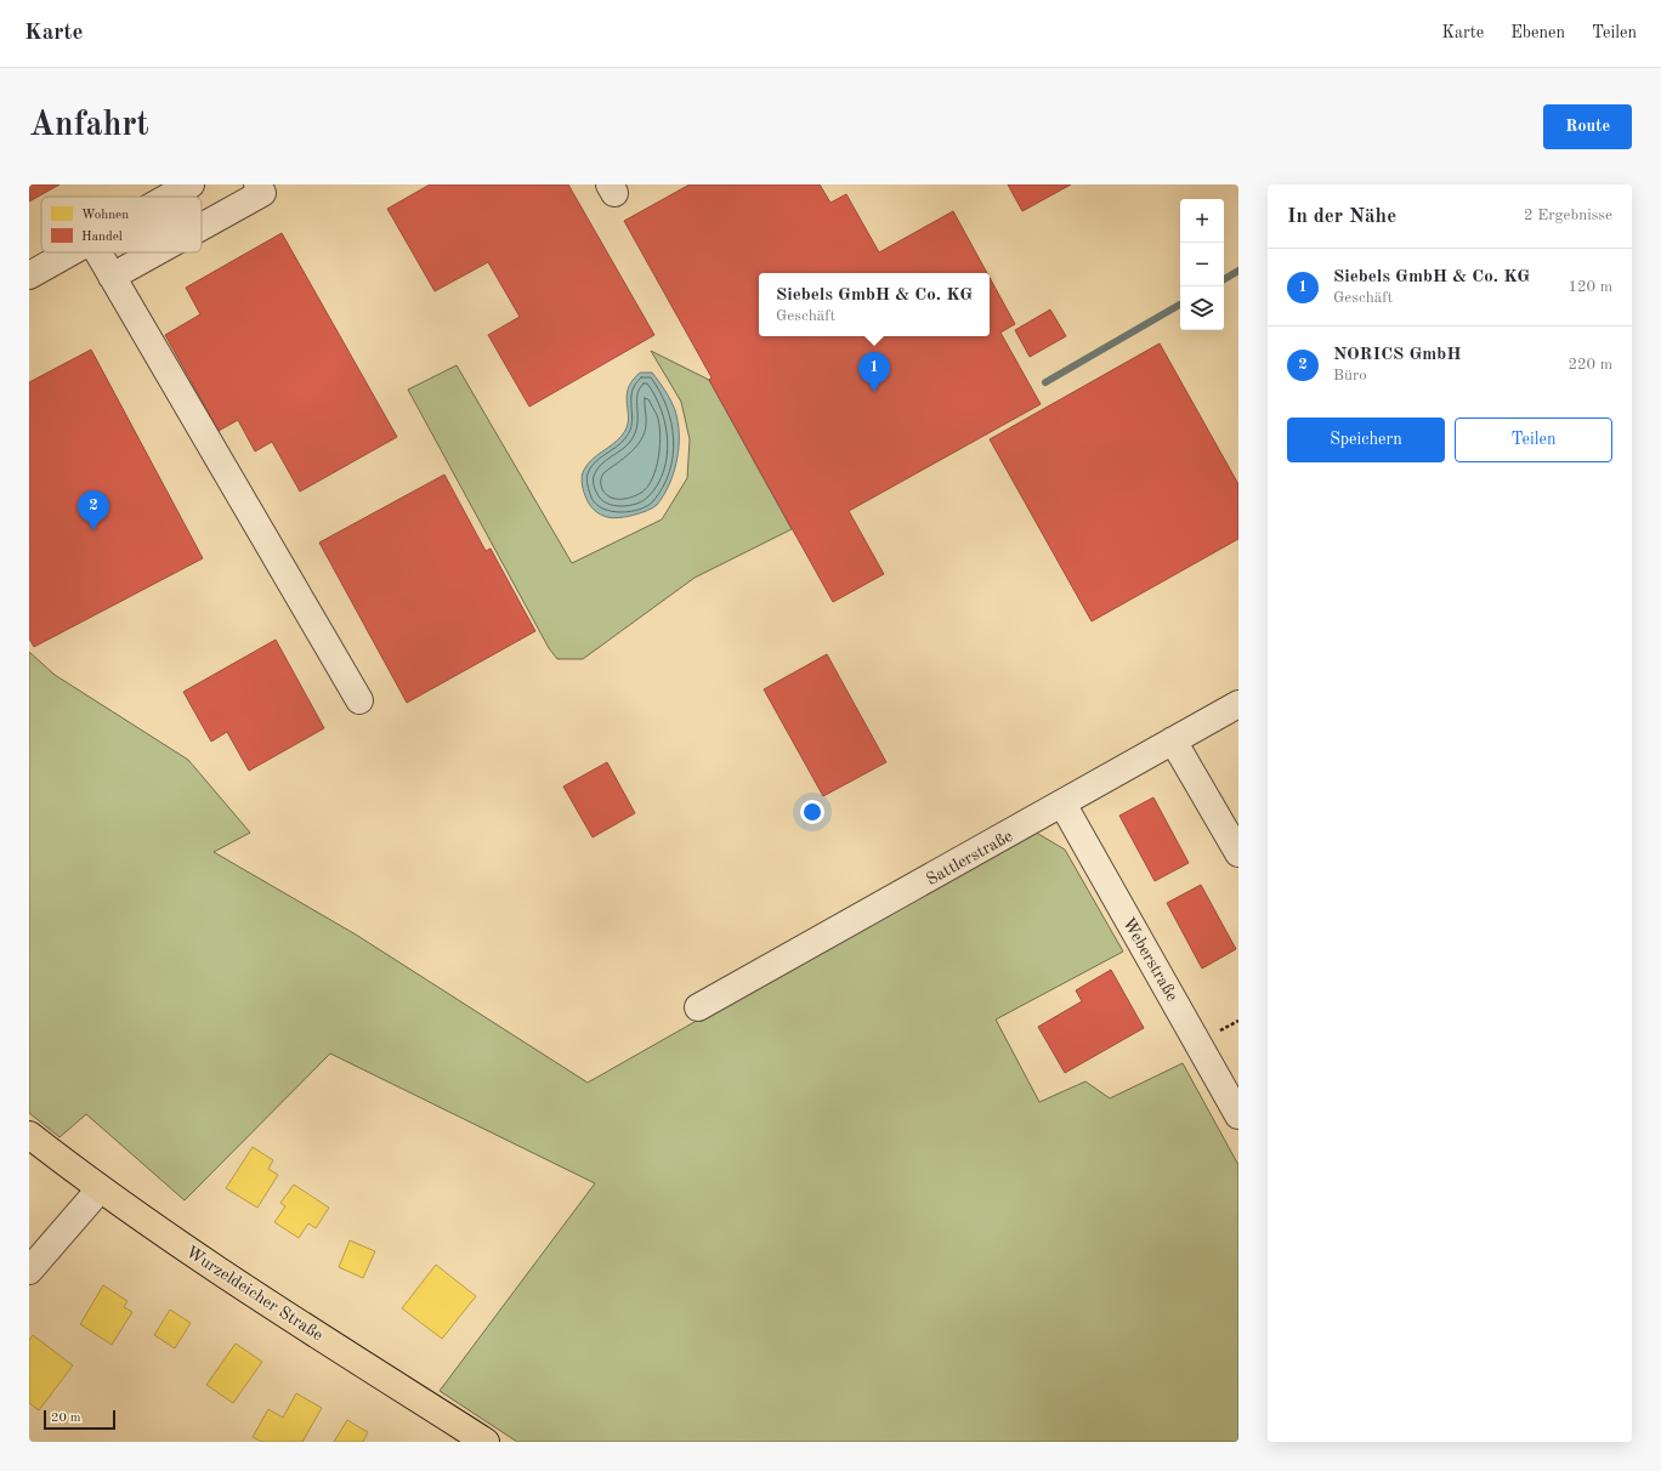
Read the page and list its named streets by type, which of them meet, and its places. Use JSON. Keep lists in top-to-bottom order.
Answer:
{
  "streets": {
    "main road": ["Wurzeldeicher Straße"],
    "street": ["Sattlerstraße", "Weberstraße"]
  },
  "crossings": [
    ["Sattlerstraße", "Weberstraße"]
  ],
  "legend": ["Wohnen", "Handel"],
  "scale_bar": "20 m",
  "page": {
    "header": "Karte",
    "nav": ["Karte", "Ebenen", "Teilen"],
    "buttons": [
      "Route",
      ["Speichern", "Teilen"]
    ],
    "title": "Anfahrt",
    "heading": ["In der Nähe", "2 Ergebnisse"],
    "map_buttons": ["+", "−"],
    "list": [
      {
        "mark": "1",
        "name": "Siebels GmbH & Co. KG",
        "note": "Geschäft",
        "value": "120 m"
      },
      {
        "mark": "2",
        "name": "NORICS GmbH",
        "note": "Büro",
        "value": "220 m"
      }
    ],
    "popup": ["Siebels GmbH & Co. KG", "Geschäft"],
    "pins": ["1", "2"],
    "scale": "20 m"
  }
}
